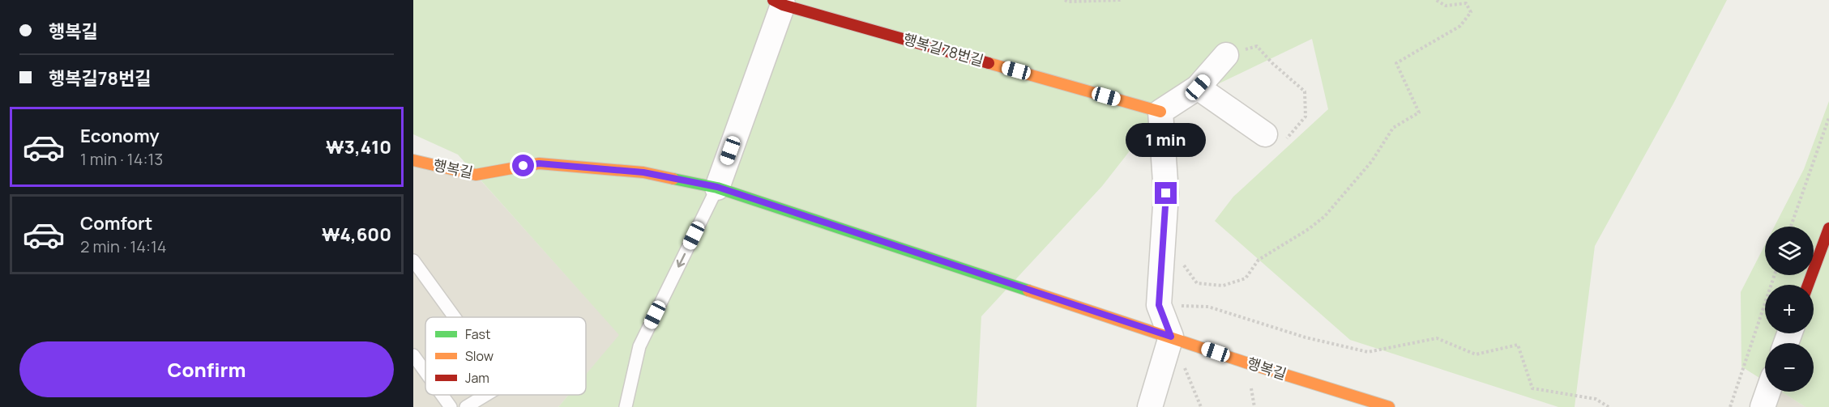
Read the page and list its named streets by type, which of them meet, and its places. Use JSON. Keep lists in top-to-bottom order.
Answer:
{
  "streets": {
    "street": ["행복길78번길", "행복길"]
  },
  "legend": ["Fast", "Slow", "Jam"],
  "page": {
    "banner": ["행복길", "행복길78번길"],
    "list": [
      {
        "name": "Economy",
        "note": "1 min · 14:13",
        "value": "₩3,410"
      },
      {
        "name": "Comfort",
        "note": "2 min · 14:14",
        "value": "₩4,600"
      }
    ],
    "bubble": "1 min",
    "map_buttons": ["+", "−"],
    "buttons": "Confirm"
  }
}
